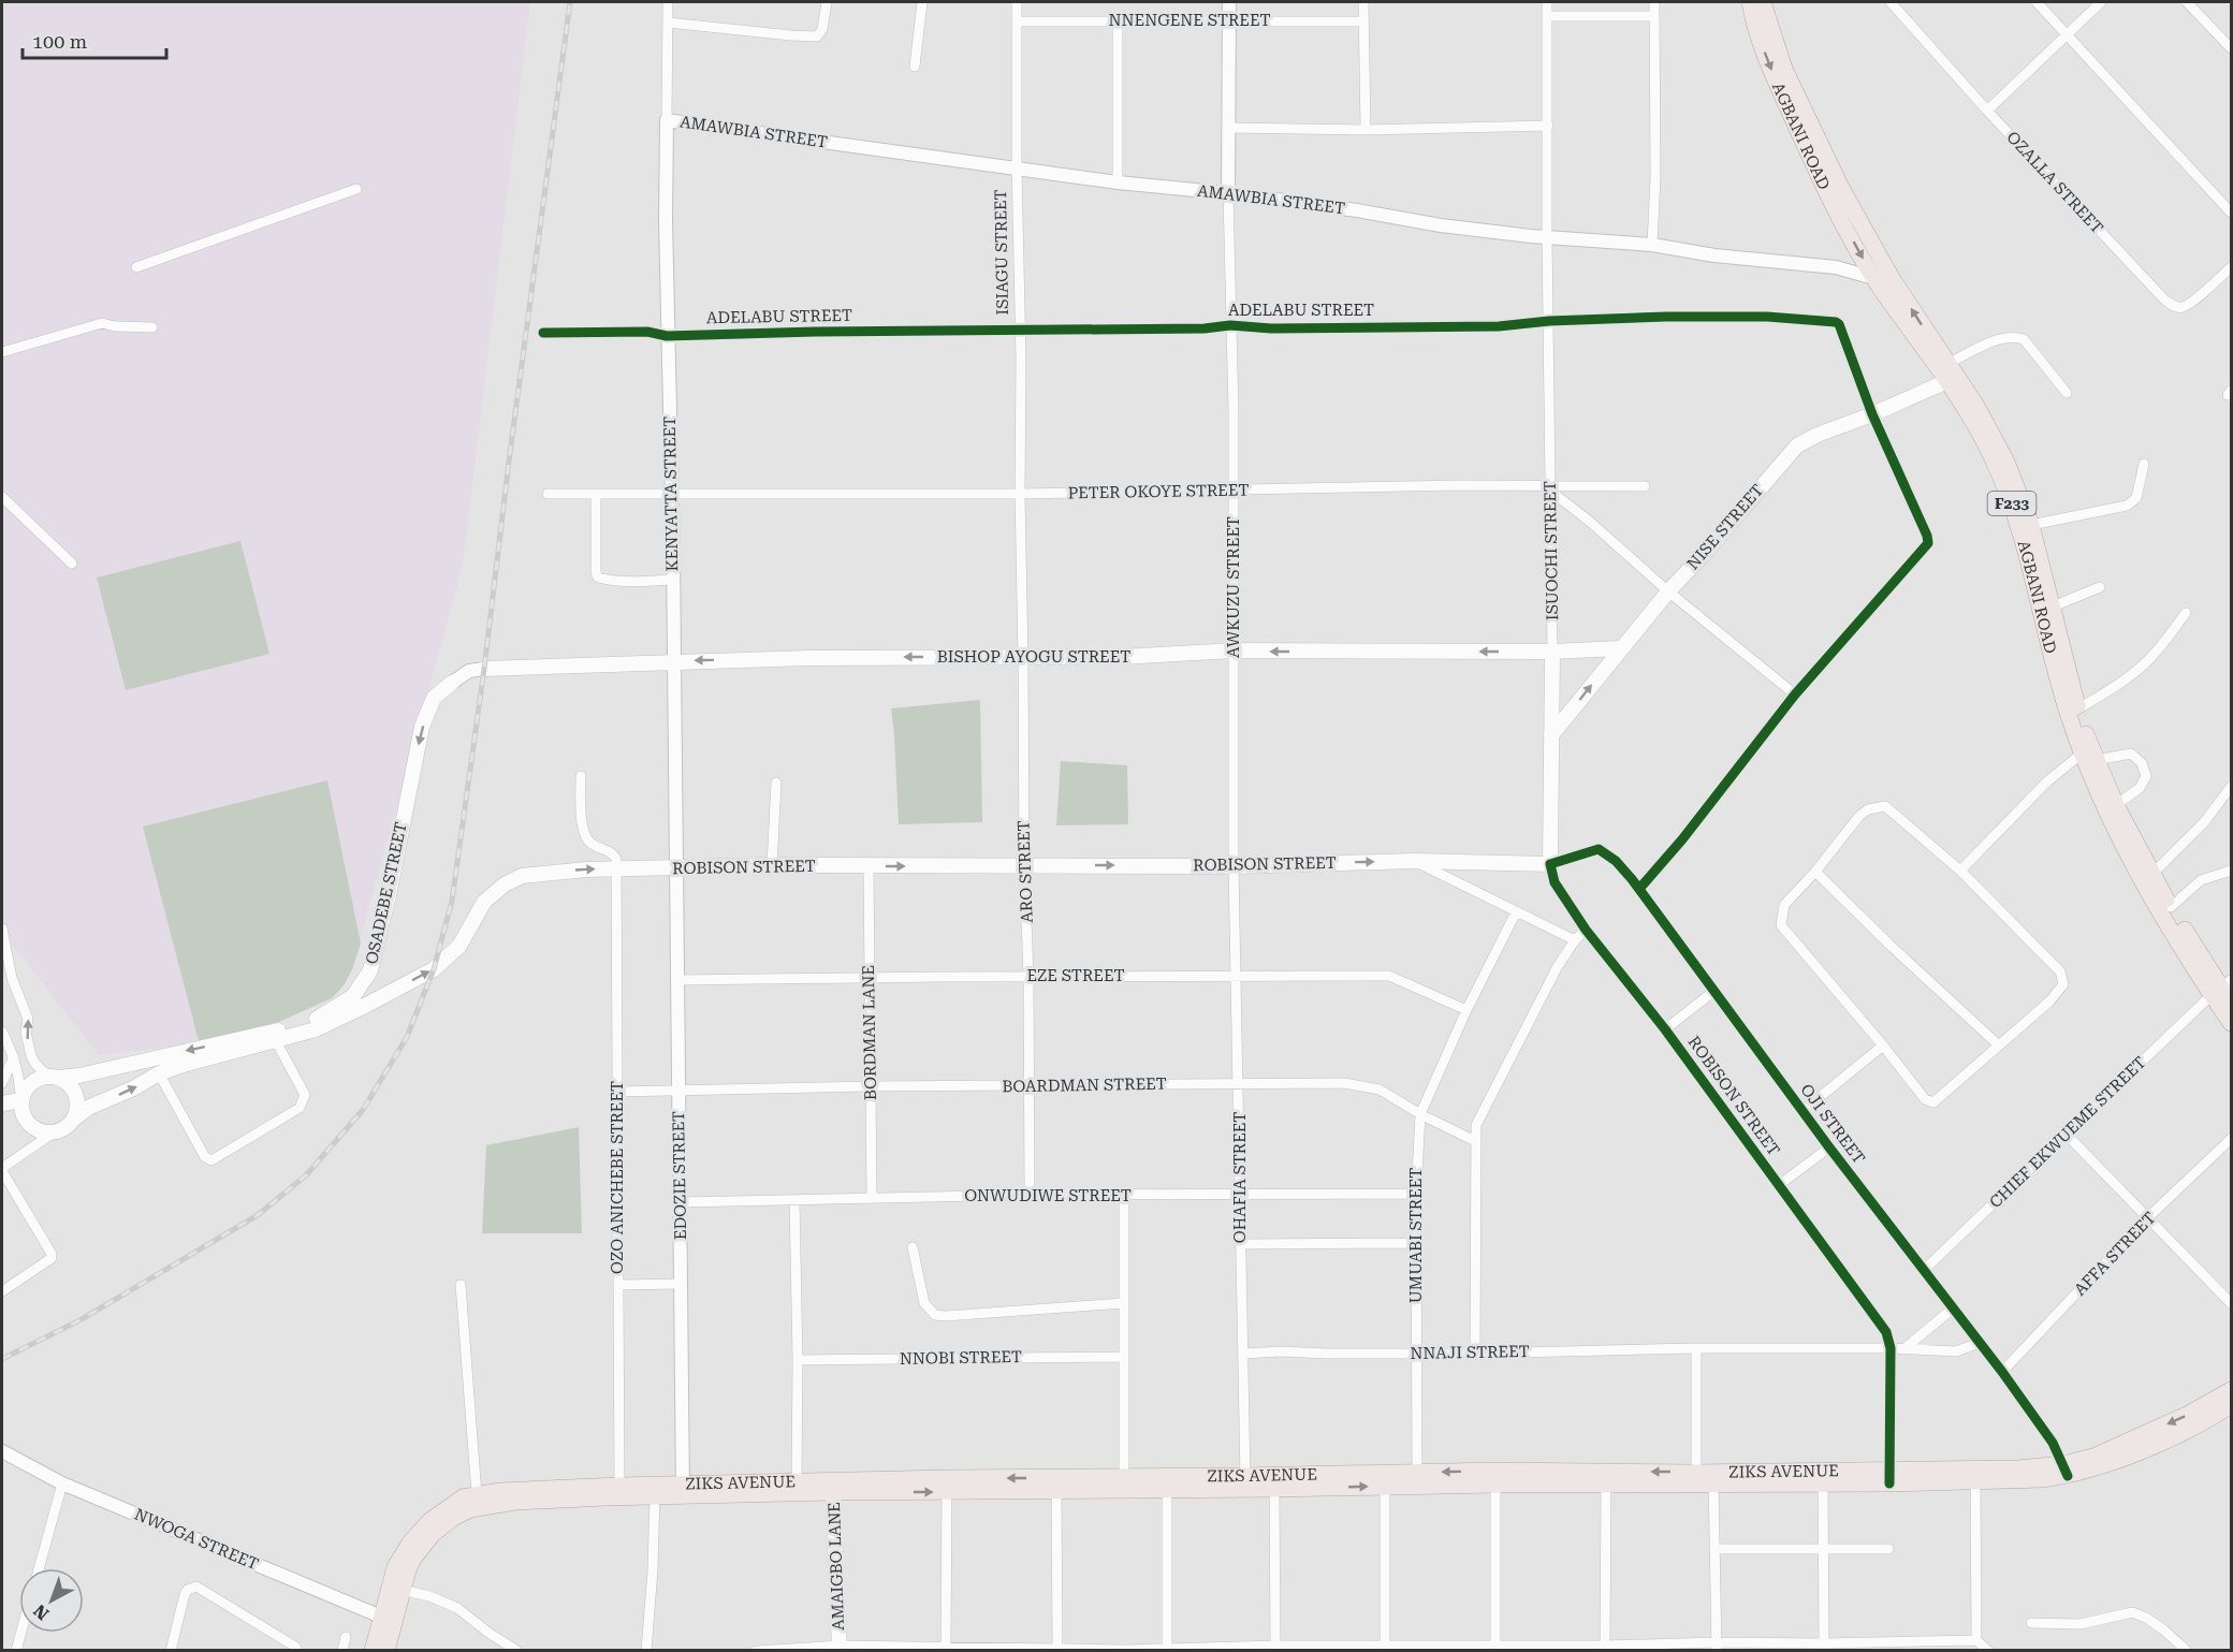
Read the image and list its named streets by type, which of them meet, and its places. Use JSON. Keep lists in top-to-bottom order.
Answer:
{
  "streets": {
    "main road": [
      "AGBANI ROAD",
      "F233",
      "NISE STREET",
      "ISUOCHI STREET",
      "BISHOP AYOGU STREET",
      "ROBISON STREET",
      "OSADEBE STREET",
      "ZIKS AVENUE",
      "AMAIGBO LANE"
    ],
    "street": [
      "NNENGENE STREET",
      "AMAWBIA STREET",
      "OZALLA STREET",
      "ISIAGU STREET",
      "ADELABU STREET",
      "PETER OKOYE STREET",
      "KENYATTA STREET",
      "AWKUZU STREET",
      "ARO STREET",
      "EZE STREET",
      "BORDMAN LANE",
      "BOARDMAN STREET",
      "OJI STREET",
      "CHIEF EKWUEME STREET",
      "EDOZIE STREET",
      "OZO ANICHEBE STREET",
      "OHAFIA STREET",
      "ONWUDIWE STREET",
      "UMUABI STREET",
      "AFFA STREET",
      "NNAJI STREET",
      "NNOBI STREET",
      "NWOGA STREET"
    ]
  },
  "crossings": [
    ["NNENGENE STREET", "ISIAGU STREET"],
    ["AMAWBIA STREET", "AGBANI ROAD"],
    ["AMAWBIA STREET", "ISIAGU STREET"],
    ["AMAWBIA STREET", "KENYATTA STREET"],
    ["AMAWBIA STREET", "ISUOCHI STREET"],
    ["AMAWBIA STREET", "AWKUZU STREET"],
    ["AGBANI ROAD", "NISE STREET"],
    ["AGBANI ROAD", "CHIEF EKWUEME STREET"],
    ["ISIAGU STREET", "ADELABU STREET"],
    ["ISIAGU STREET", "PETER OKOYE STREET"],
    ["ISIAGU STREET", "BISHOP AYOGU STREET"],
    ["ISIAGU STREET", "ARO STREET"],
    ["ADELABU STREET", "KENYATTA STREET"],
    ["ADELABU STREET", "NISE STREET"],
    ["ADELABU STREET", "ISUOCHI STREET"],
    ["ADELABU STREET", "AWKUZU STREET"],
    ["PETER OKOYE STREET", "KENYATTA STREET"],
    ["PETER OKOYE STREET", "ISUOCHI STREET"],
    ["PETER OKOYE STREET", "AWKUZU STREET"],
    ["KENYATTA STREET", "BISHOP AYOGU STREET"],
    ["KENYATTA STREET", "ROBISON STREET"],
    ["KENYATTA STREET", "EDOZIE STREET"],
    ["NISE STREET", "ISUOCHI STREET"],
    ["NISE STREET", "BISHOP AYOGU STREET"],
    ["ISUOCHI STREET", "BISHOP AYOGU STREET"],
    ["ISUOCHI STREET", "ROBISON STREET"],
    ["ISUOCHI STREET", "OJI STREET"],
    ["AWKUZU STREET", "BISHOP AYOGU STREET"],
    ["AWKUZU STREET", "ROBISON STREET"],
    ["AWKUZU STREET", "OHAFIA STREET"],
    ["BISHOP AYOGU STREET", "ARO STREET"],
    ["BISHOP AYOGU STREET", "OSADEBE STREET"],
    ["ROBISON STREET", "ARO STREET"],
    ["ROBISON STREET", "BORDMAN LANE"],
    ["ROBISON STREET", "OJI STREET"],
    ["ROBISON STREET", "EDOZIE STREET"],
    ["ROBISON STREET", "OZO ANICHEBE STREET"],
    ["ROBISON STREET", "OHAFIA STREET"],
    ["ROBISON STREET", "NNAJI STREET"],
    ["ARO STREET", "EZE STREET"],
    ["ARO STREET", "BOARDMAN STREET"],
    ["ARO STREET", "ONWUDIWE STREET"],
    ["EZE STREET", "BORDMAN LANE"],
    ["EZE STREET", "EDOZIE STREET"],
    ["EZE STREET", "OHAFIA STREET"],
    ["EZE STREET", "UMUABI STREET"],
    ["BORDMAN LANE", "BOARDMAN STREET"],
    ["BORDMAN LANE", "ONWUDIWE STREET"],
    ["BOARDMAN STREET", "EDOZIE STREET"],
    ["BOARDMAN STREET", "OZO ANICHEBE STREET"],
    ["BOARDMAN STREET", "OHAFIA STREET"],
    ["BOARDMAN STREET", "UMUABI STREET"],
    ["OJI STREET", "CHIEF EKWUEME STREET"],
    ["OJI STREET", "AFFA STREET"],
    ["OJI STREET", "NNAJI STREET"],
    ["OJI STREET", "ZIKS AVENUE"],
    ["EDOZIE STREET", "ONWUDIWE STREET"],
    ["EDOZIE STREET", "ZIKS AVENUE"],
    ["OZO ANICHEBE STREET", "ZIKS AVENUE"],
    ["OHAFIA STREET", "ONWUDIWE STREET"],
    ["OHAFIA STREET", "NNAJI STREET"],
    ["OHAFIA STREET", "ZIKS AVENUE"],
    ["ONWUDIWE STREET", "UMUABI STREET"],
    ["UMUABI STREET", "NNAJI STREET"],
    ["UMUABI STREET", "ZIKS AVENUE"],
    ["ZIKS AVENUE", "NWOGA STREET"],
    ["ZIKS AVENUE", "AMAIGBO LANE"]
  ],
  "one_way": ["BISHOP AYOGU STREET", "ROBISON STREET"],
  "scale_bar": "100 m",
  "north": "bottom left"
}
